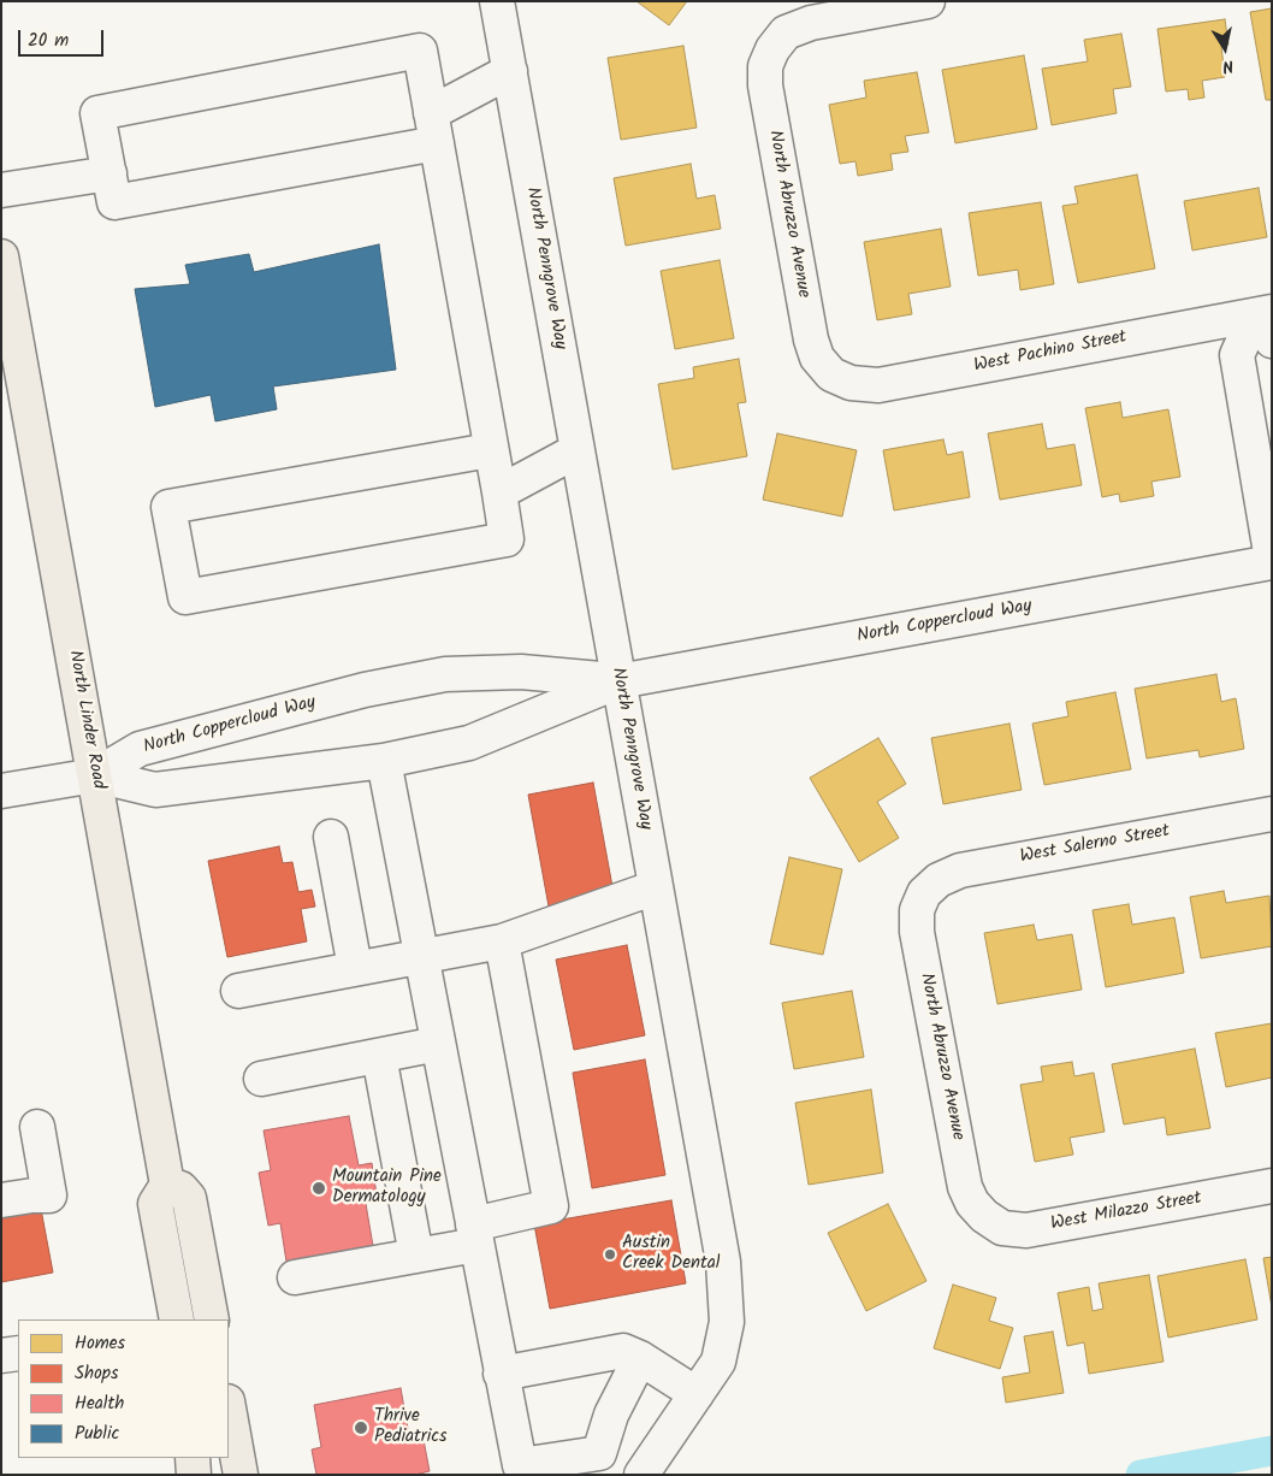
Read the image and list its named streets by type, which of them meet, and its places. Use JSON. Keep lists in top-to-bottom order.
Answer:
{
  "streets": {
    "main road": ["North Linder Road"],
    "street": [
      "North Abruzzo Avenue",
      "North Penngrove Way",
      "West Pachino Street",
      "North Coppercloud Way",
      "West Salerno Street",
      "West Milazzo Street"
    ]
  },
  "crossings": [
    ["North Abruzzo Avenue", "West Pachino Street"],
    ["North Abruzzo Avenue", "West Salerno Street"],
    ["North Abruzzo Avenue", "West Milazzo Street"],
    ["North Penngrove Way", "North Coppercloud Way"],
    ["North Coppercloud Way", "North Linder Road"]
  ],
  "places": ["Mountain Pine Dermatology", "Austin Creek Dental", "Thrive Pediatrics"],
  "legend": [
    "Homes",
    "Shops",
    "Health",
    "Public"
  ],
  "scale_bar": "20 m",
  "north": "bottom"
}
